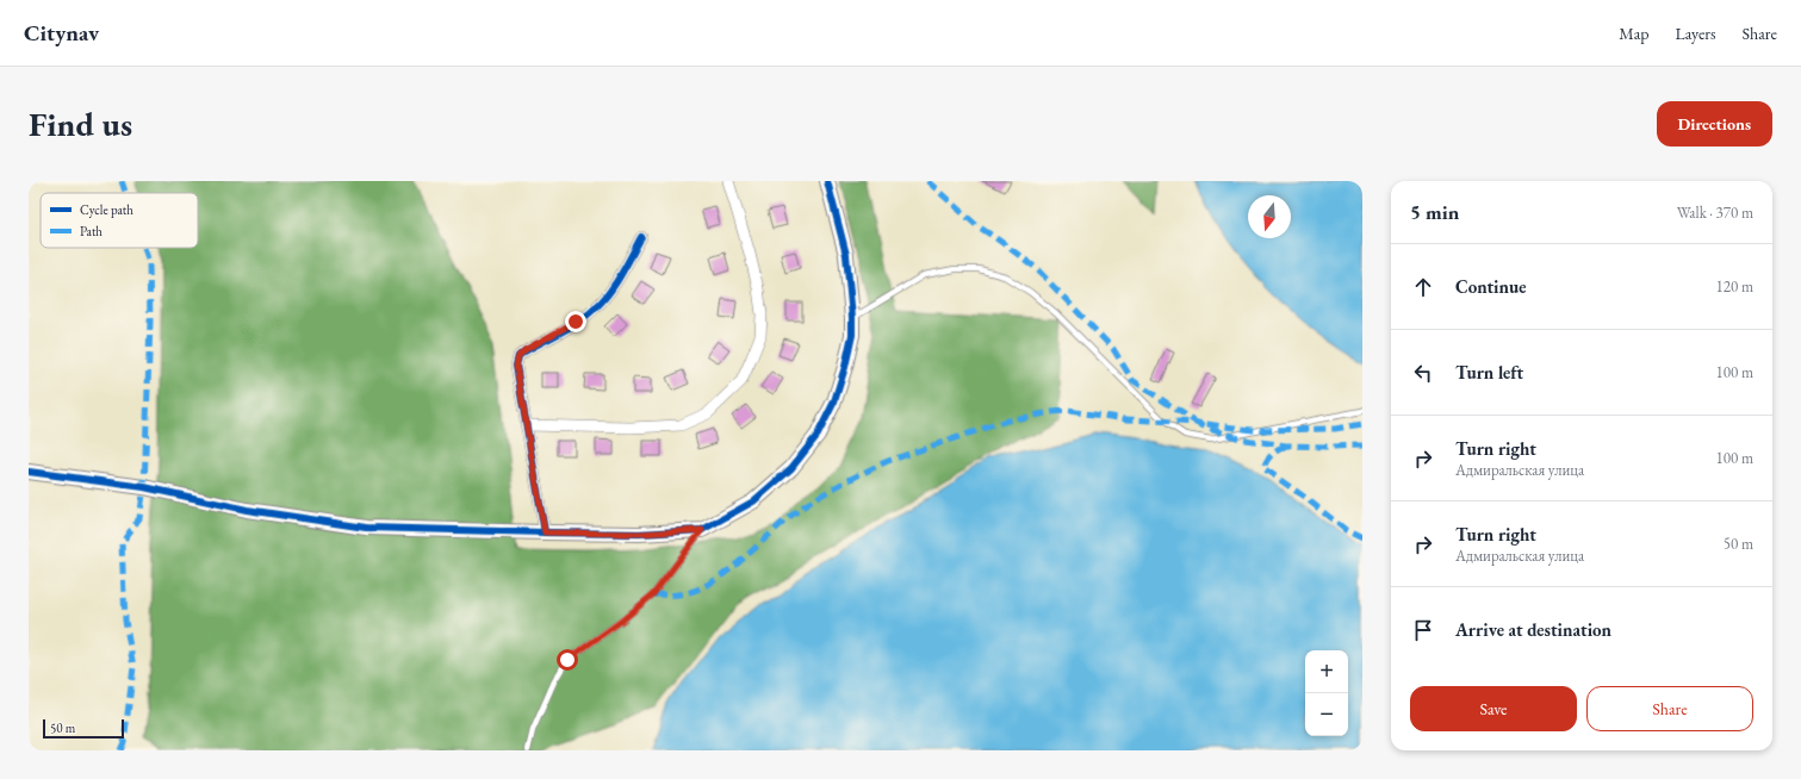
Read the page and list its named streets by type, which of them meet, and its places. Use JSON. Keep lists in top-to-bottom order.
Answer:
{
  "legend": ["Cycle path", "Path"],
  "scale_bar": "50 m",
  "north": "bottom",
  "page": {
    "header": "Citynav",
    "nav": ["Map", "Layers", "Share"],
    "buttons": [
      "Directions",
      ["Save", "Share"]
    ],
    "title": "Find us",
    "heading": ["5 min", "Walk · 370 m"],
    "list": [
      ["Continue", "120 m"],
      ["Turn left", "100 m"],
      ["Turn right", "Адмиральская улица", "100 m"],
      ["Turn right", "Адмиральская улица", "50 m"],
      "Arrive at destination"
    ],
    "map_buttons": ["+", "−"],
    "scale": "50 m"
  }
}
